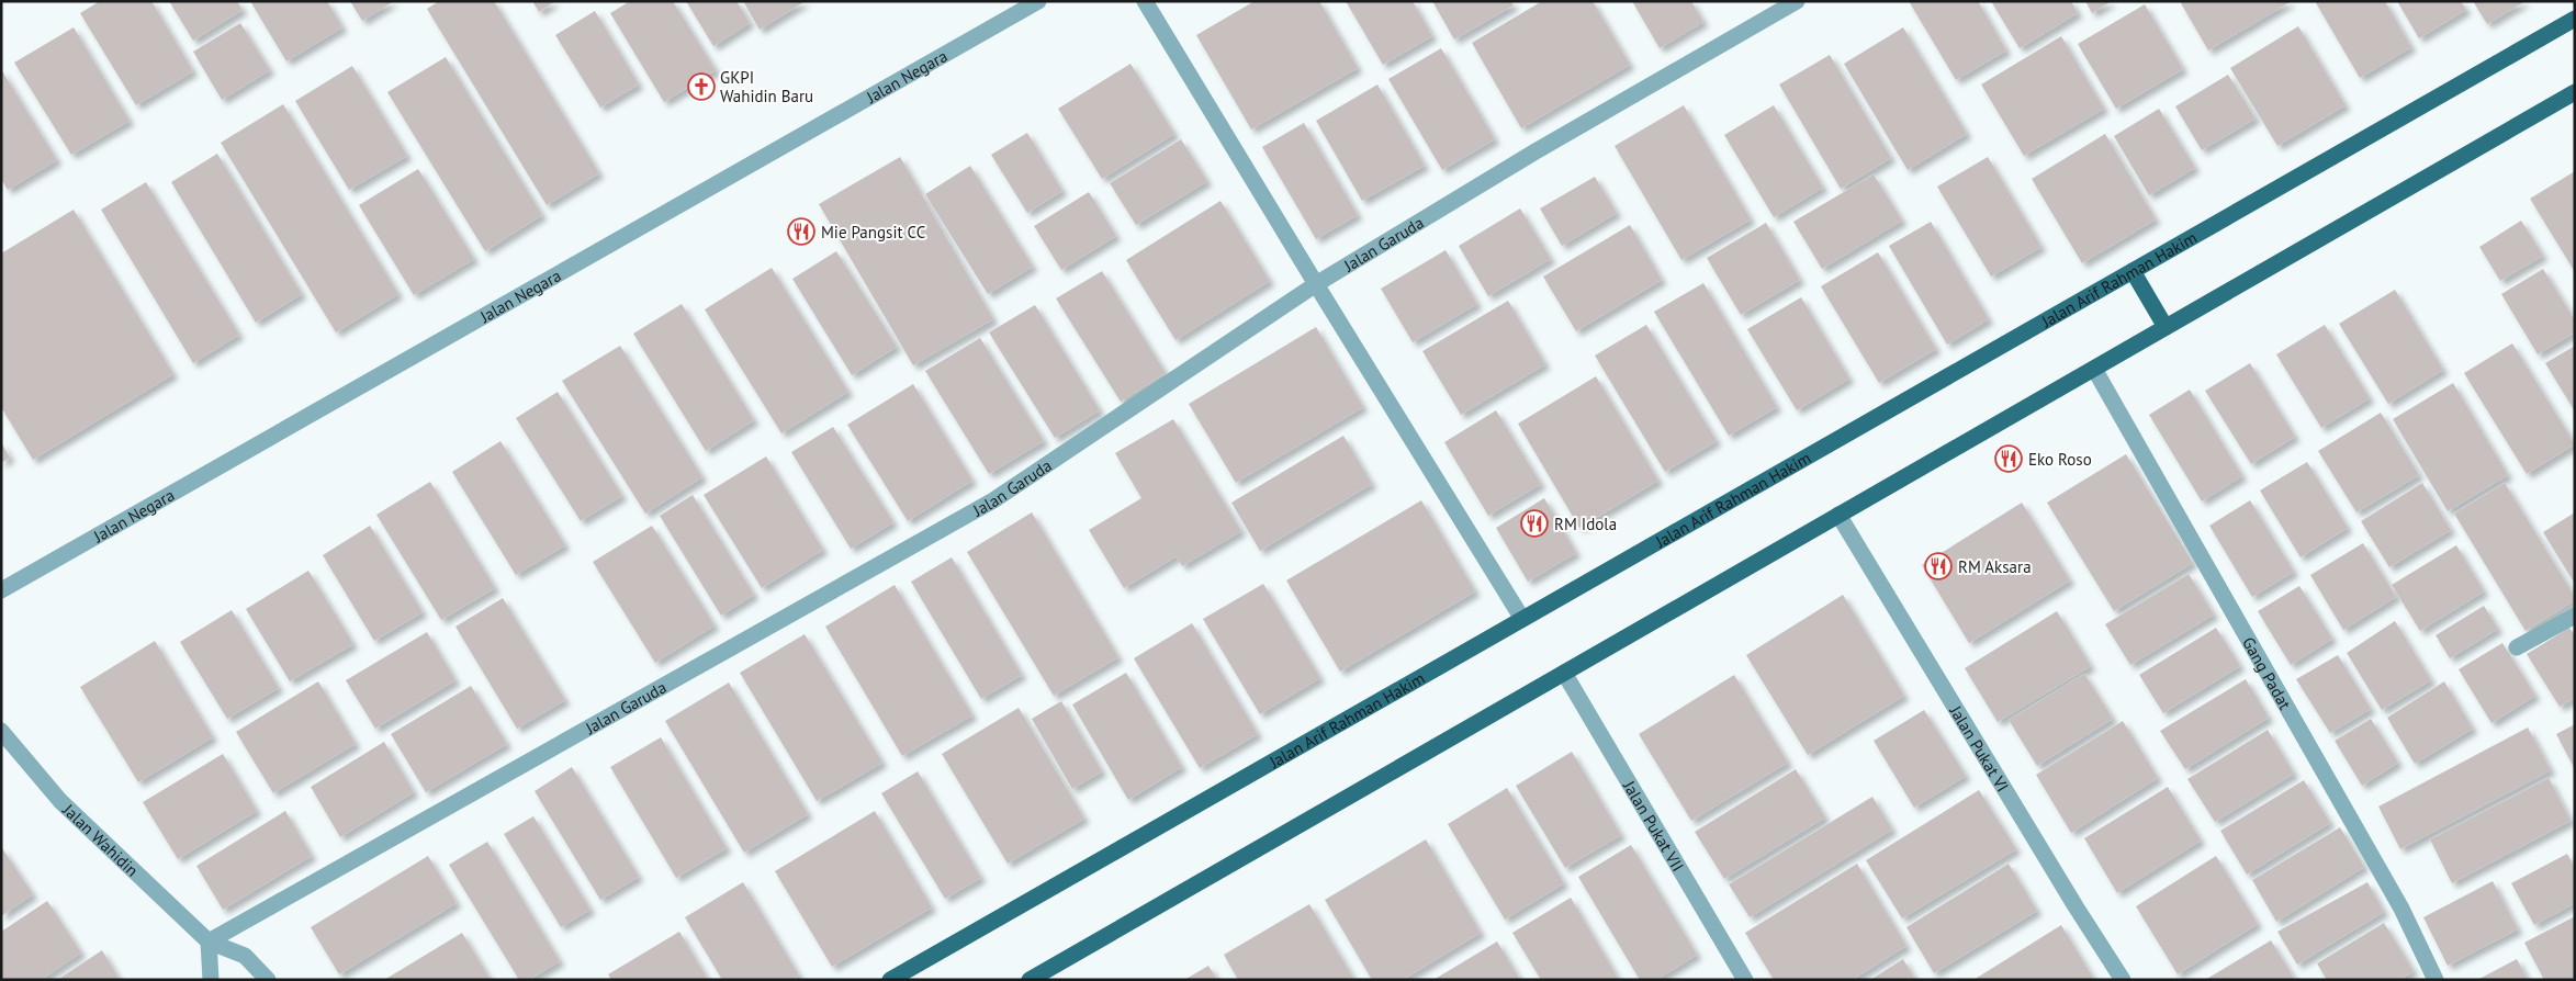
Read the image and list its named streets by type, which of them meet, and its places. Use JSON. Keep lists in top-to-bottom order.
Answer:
{
  "streets": {
    "main road": ["Jalan Arif Rahman Hakim"],
    "street": [
      "Jalan Negara",
      "Jalan Garuda",
      "Gang Padat",
      "Jalan Pukat VI",
      "Jalan Pukat VII",
      "Jalan Wahidin"
    ]
  },
  "crossings": [
    ["Jalan Garuda", "Jalan Wahidin"]
  ],
  "places": {
    "church": ["GKPI Wahidin Baru"],
    "restaurant": [
      "Mie Pangsit CC",
      "Eko Roso",
      "RM Idola",
      "RM Aksara"
    ]
  }
}
